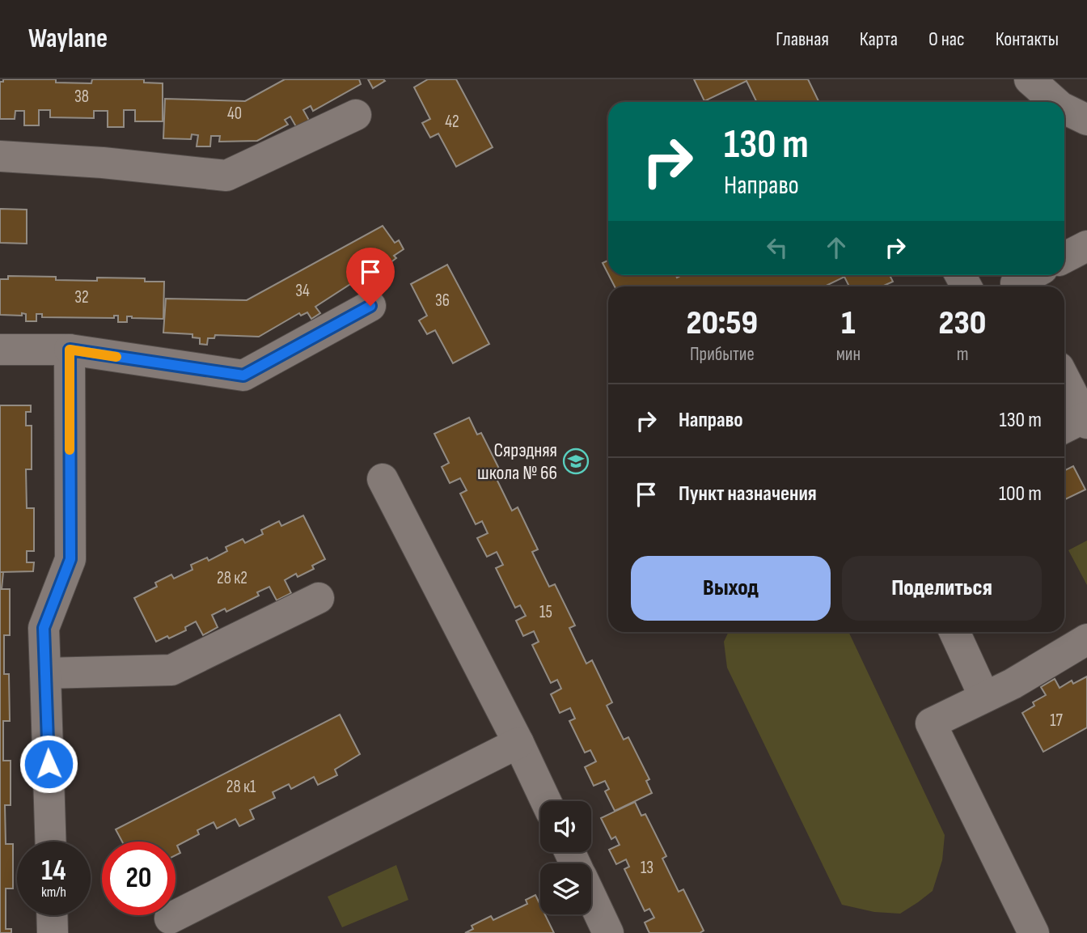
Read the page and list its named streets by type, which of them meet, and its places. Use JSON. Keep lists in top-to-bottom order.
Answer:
{
  "places": {
    "school or university": ["Сярэдняя школа № 66"]
  },
  "house_numbers": [
    "38",
    "40",
    "42",
    "34",
    "32",
    "36",
    "28 к2",
    "15",
    "17",
    "28 к1",
    "13"
  ],
  "page": {
    "header": "Waylane",
    "nav": [
      "Главная",
      "Карта",
      "О нас",
      "Контакты"
    ],
    "turn": ["130 m", "Направо"],
    "eta": [
      "20:59",
      "Прибытие",
      "1",
      "мин",
      "230",
      "m"
    ],
    "list": [
      {
        "name": "Направо",
        "value": "130 m"
      },
      {
        "name": "Пункт назначения",
        "value": "100 m"
      }
    ],
    "buttons": ["Выход", "Поделиться"],
    "speed": "14 km/h",
    "limit": "20"
  }
}
